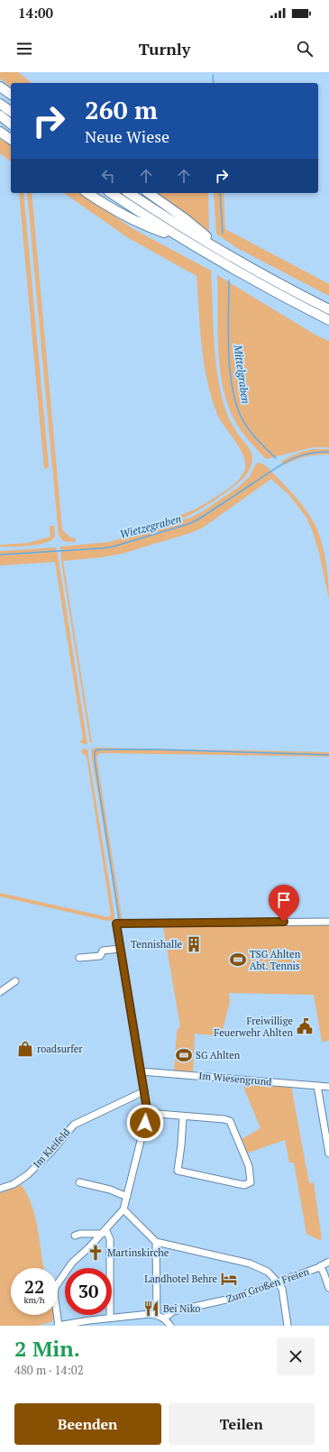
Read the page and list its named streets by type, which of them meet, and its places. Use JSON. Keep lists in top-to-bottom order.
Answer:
{
  "streets": {
    "street": ["Im Wiesengrund", "Im Kleifeld", "Zum Großen Freien"]
  },
  "water": ["Mittelgraben", "Wietzegraben"],
  "places": {
    "building": ["Tennishalle"],
    "sports": ["TSG Ahlten Abt. Tennis", "SG Ahlten"],
    "public building": ["Freiwillige Feuerwehr Ahlten"],
    "shop": ["roadsurfer"],
    "church": ["Martinskirche"],
    "hotel": ["Landhotel Behre"],
    "restaurant": ["Bei Niko"]
  },
  "page": {
    "status": "14:00",
    "header": "Turnly",
    "turn": ["260 m", "Neue Wiese"],
    "speed": "22 km/h",
    "limit": "30",
    "heading": ["2 Min.", "480 m · 14:02"],
    "buttons": ["Beenden", "Teilen"]
  }
}
